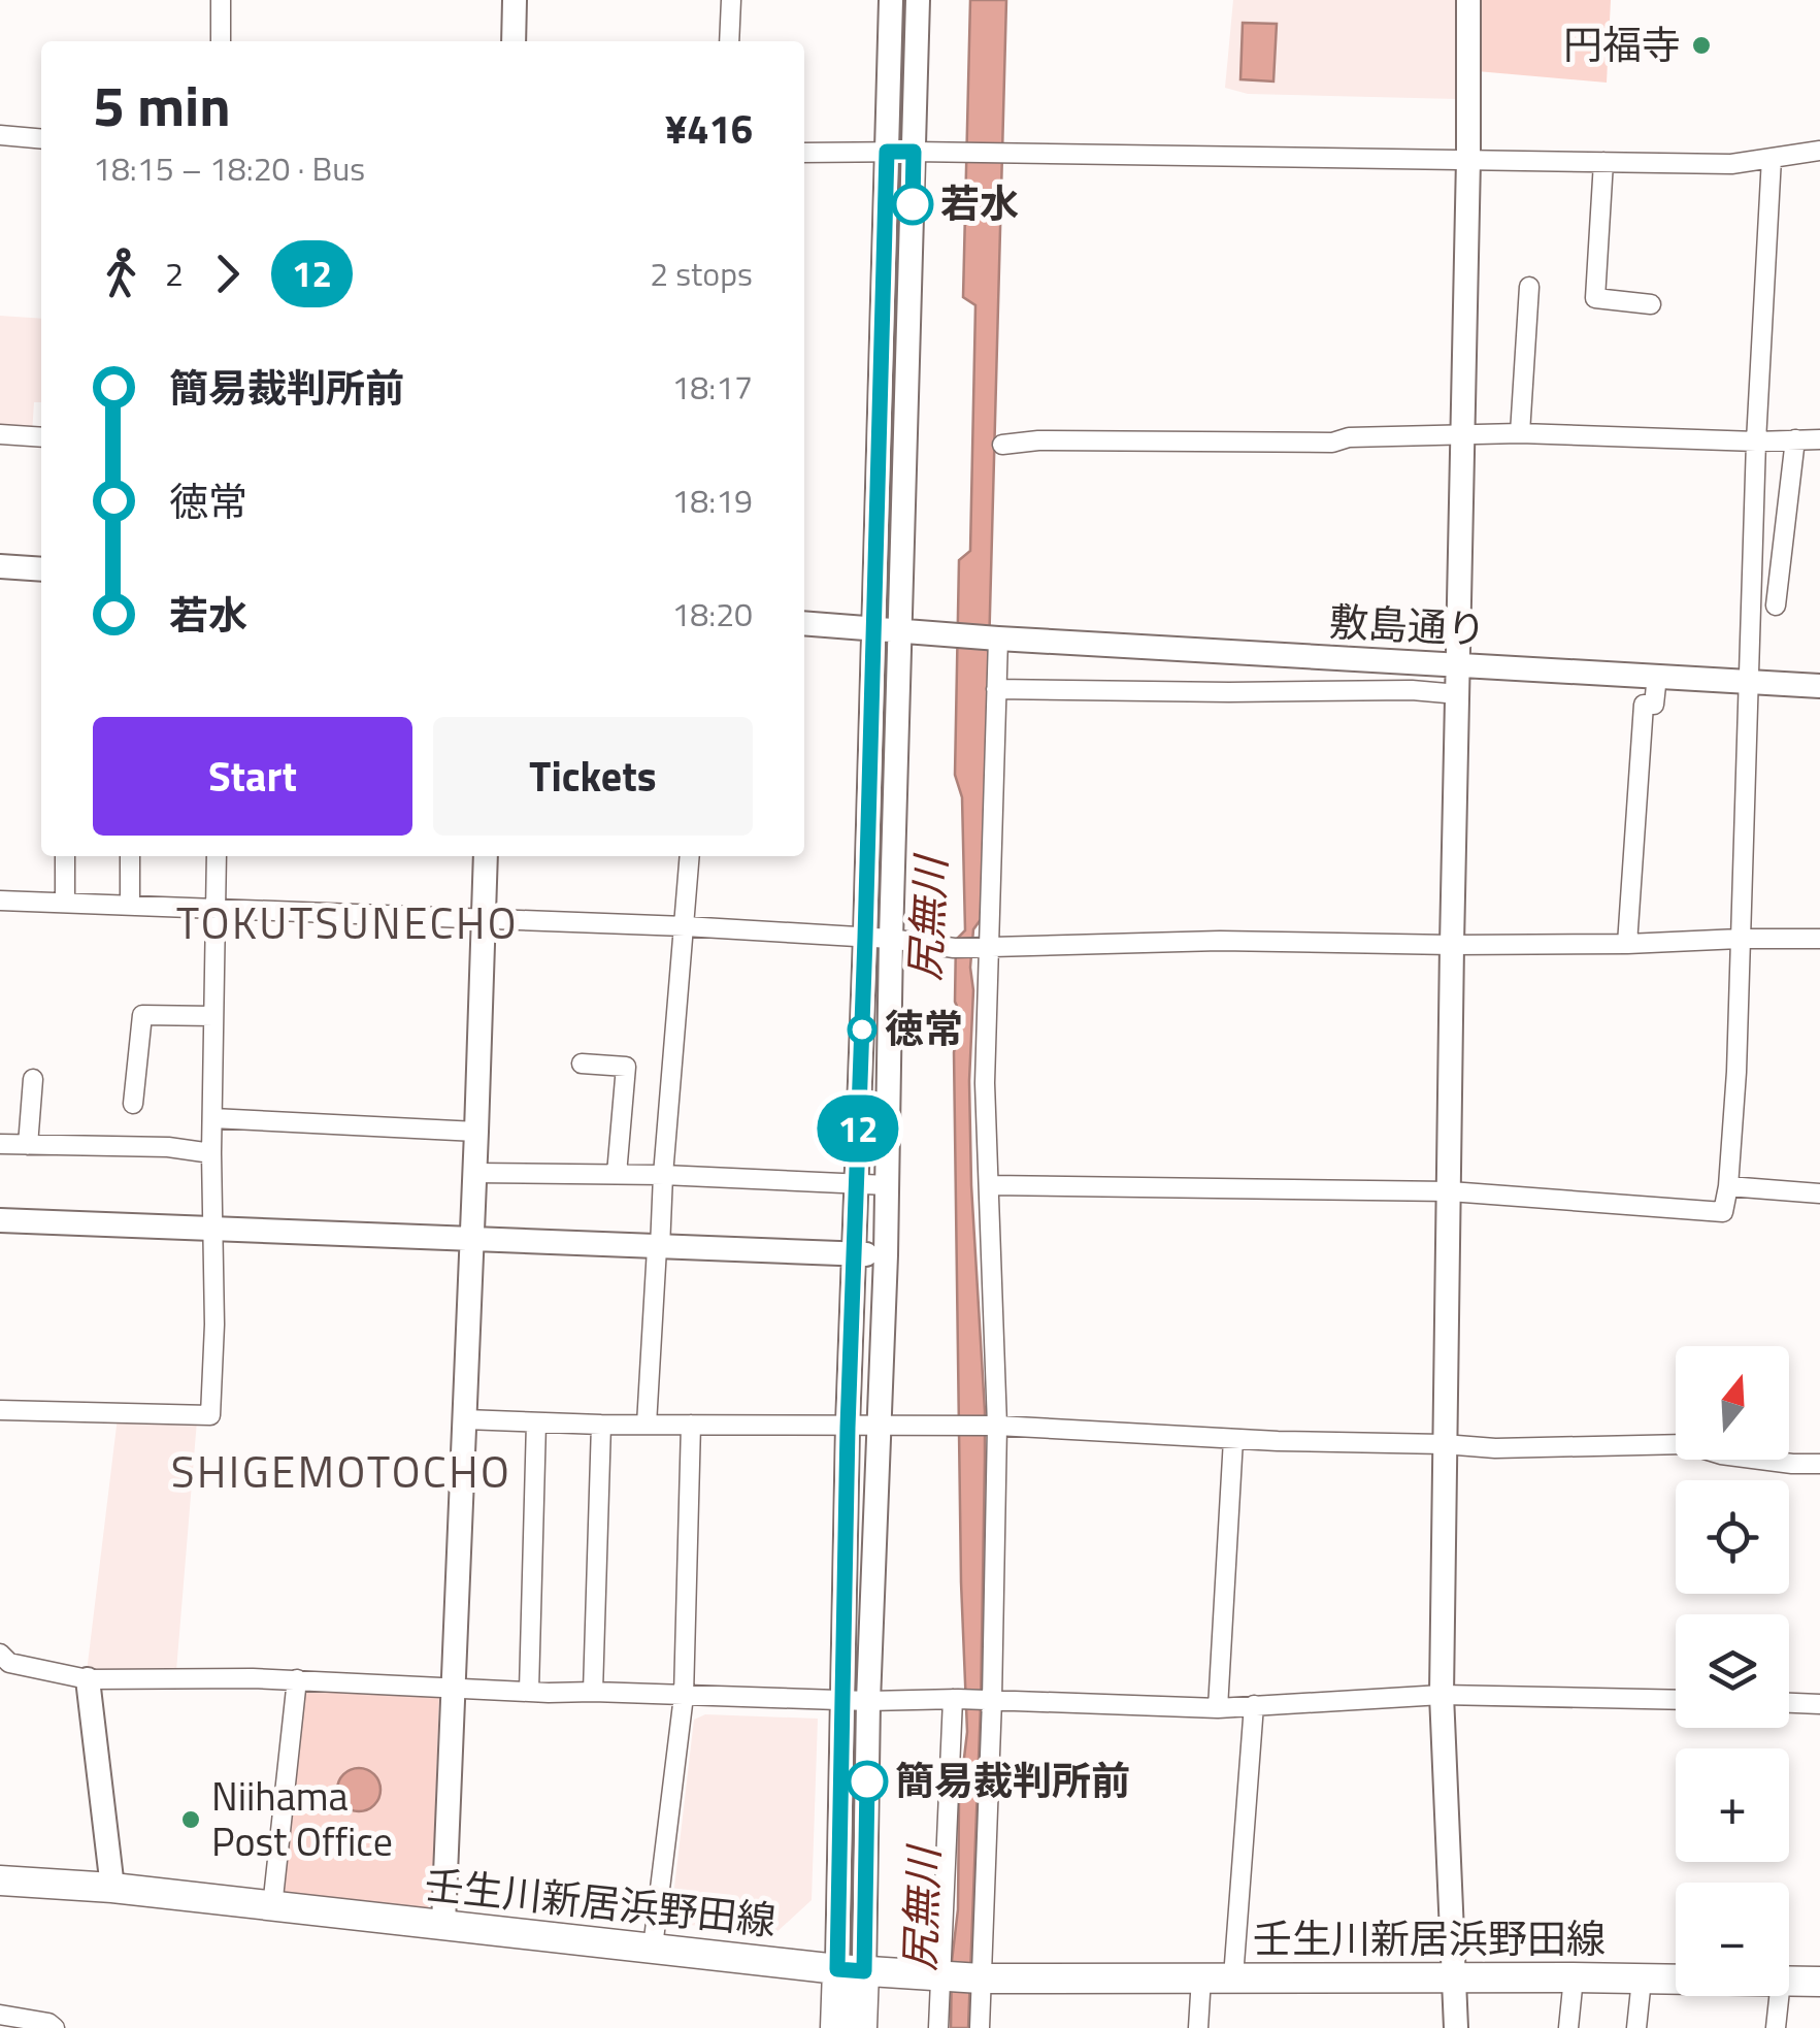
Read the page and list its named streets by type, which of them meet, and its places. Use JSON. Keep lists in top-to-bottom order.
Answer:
{
  "streets": {
    "main road": ["壬生川新居浜野田線"],
    "street": ["敷島通り"]
  },
  "districts": ["TOKUTSUNECHO", "SHIGEMOTOCHO"],
  "water": ["尻無川"],
  "places": [
    "円福寺",
    "若水",
    "徳常",
    "簡易裁判所前",
    "Niihama Post Office"
  ],
  "lines": ["bus line 12"],
  "north": "top",
  "page": {
    "on_map": "12",
    "heading": ["5 min", "18:15 – 18:20 · Bus", "¥416"],
    "legs": ["2", "12", "2 stops"],
    "list": [
      {
        "name": "簡易裁判所前",
        "value": "18:17"
      },
      {
        "name": "徳常",
        "value": "18:19"
      },
      {
        "name": "若水",
        "value": "18:20"
      }
    ],
    "buttons": ["Start", "Tickets"],
    "map_buttons": ["+", "−"]
  }
}
